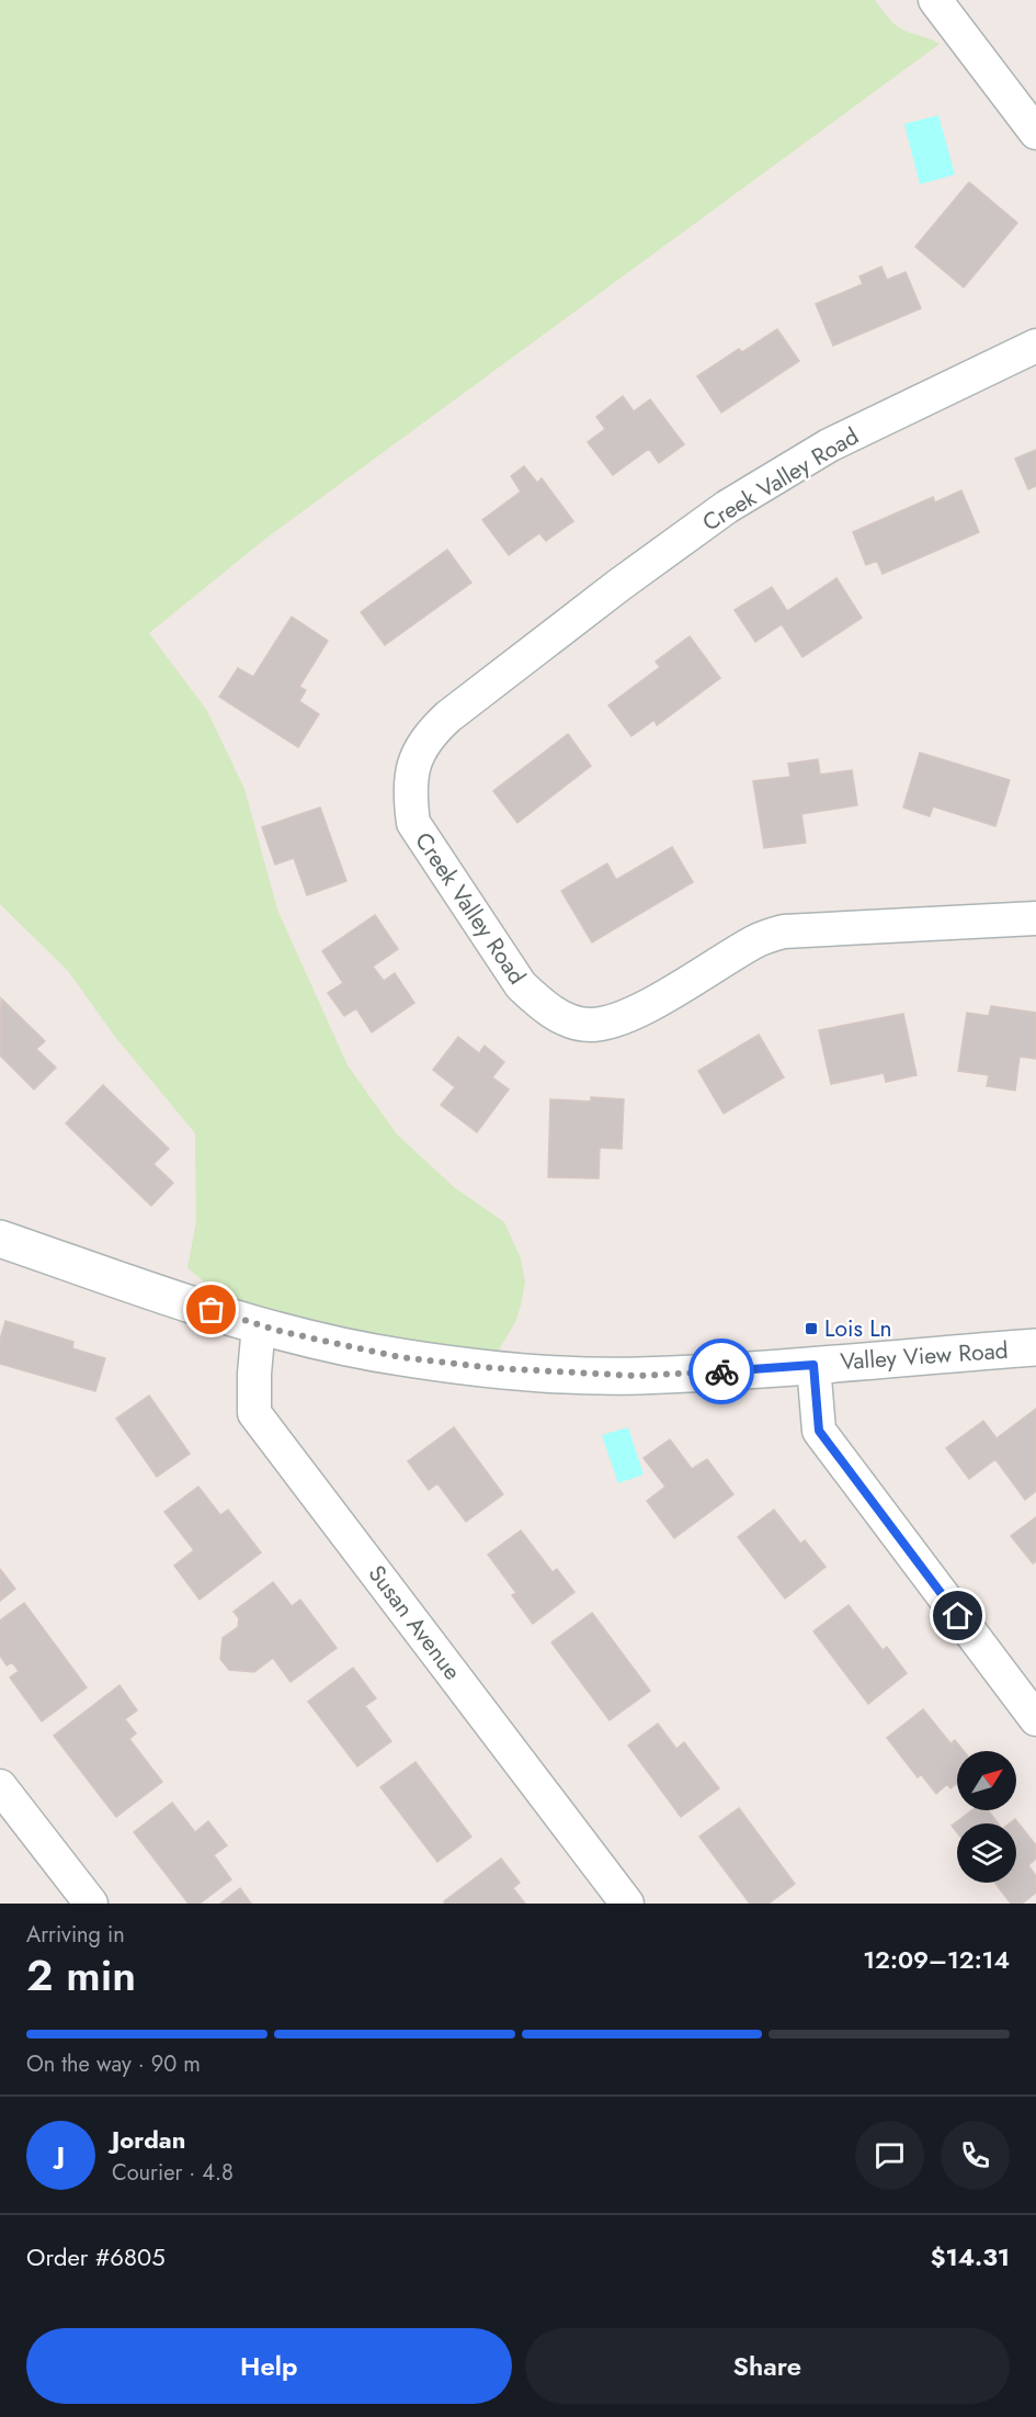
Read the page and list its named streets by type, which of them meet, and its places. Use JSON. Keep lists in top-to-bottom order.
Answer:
{
  "streets": {
    "street": ["Creek Valley Road", "Valley View Road", "Susan Avenue"]
  },
  "crossings": [
    ["Valley View Road", "Susan Avenue"]
  ],
  "places": {
    "transit": ["Lois Ln"]
  },
  "north": "top right",
  "page": {
    "heading": ["2 min", "Arriving in", "12:09–12:14"],
    "panel": [
      "Jordan",
      "Courier · 4.8",
      "Order #6805",
      "$14.31"
    ],
    "bar": "On the way · 90 m",
    "round": "J",
    "buttons": ["Help", "Share"]
  }
}
